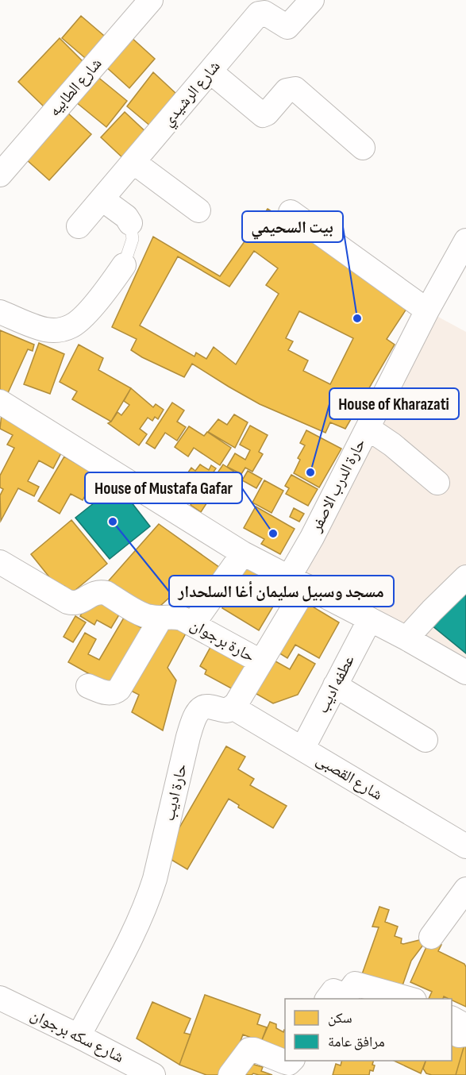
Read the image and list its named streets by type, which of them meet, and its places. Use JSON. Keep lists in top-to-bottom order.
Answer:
{
  "streets": {
    "street": [
      "شارع الطابيه",
      "شارع الرشيدي",
      "حارة الدرب الاصفر",
      "حارة برجوان",
      "عطفه اديب",
      "شارع القصبى",
      "حارة اديب",
      "شارع سكه برجوان"
    ]
  },
  "crossings": [
    ["عطفه اديب", "شارع القصبى"],
    ["شارع القصبى", "حارة اديب"],
    ["حارة اديب", "شارع سكه برجوان"]
  ],
  "places": [
    "بيت السحيمي",
    "House of Kharazati",
    "مسجد وسبيل سليمان أغا السلحدار",
    "House of Mustafa Gafar"
  ],
  "legend": ["سكن", "مرافق عامة"]
}
